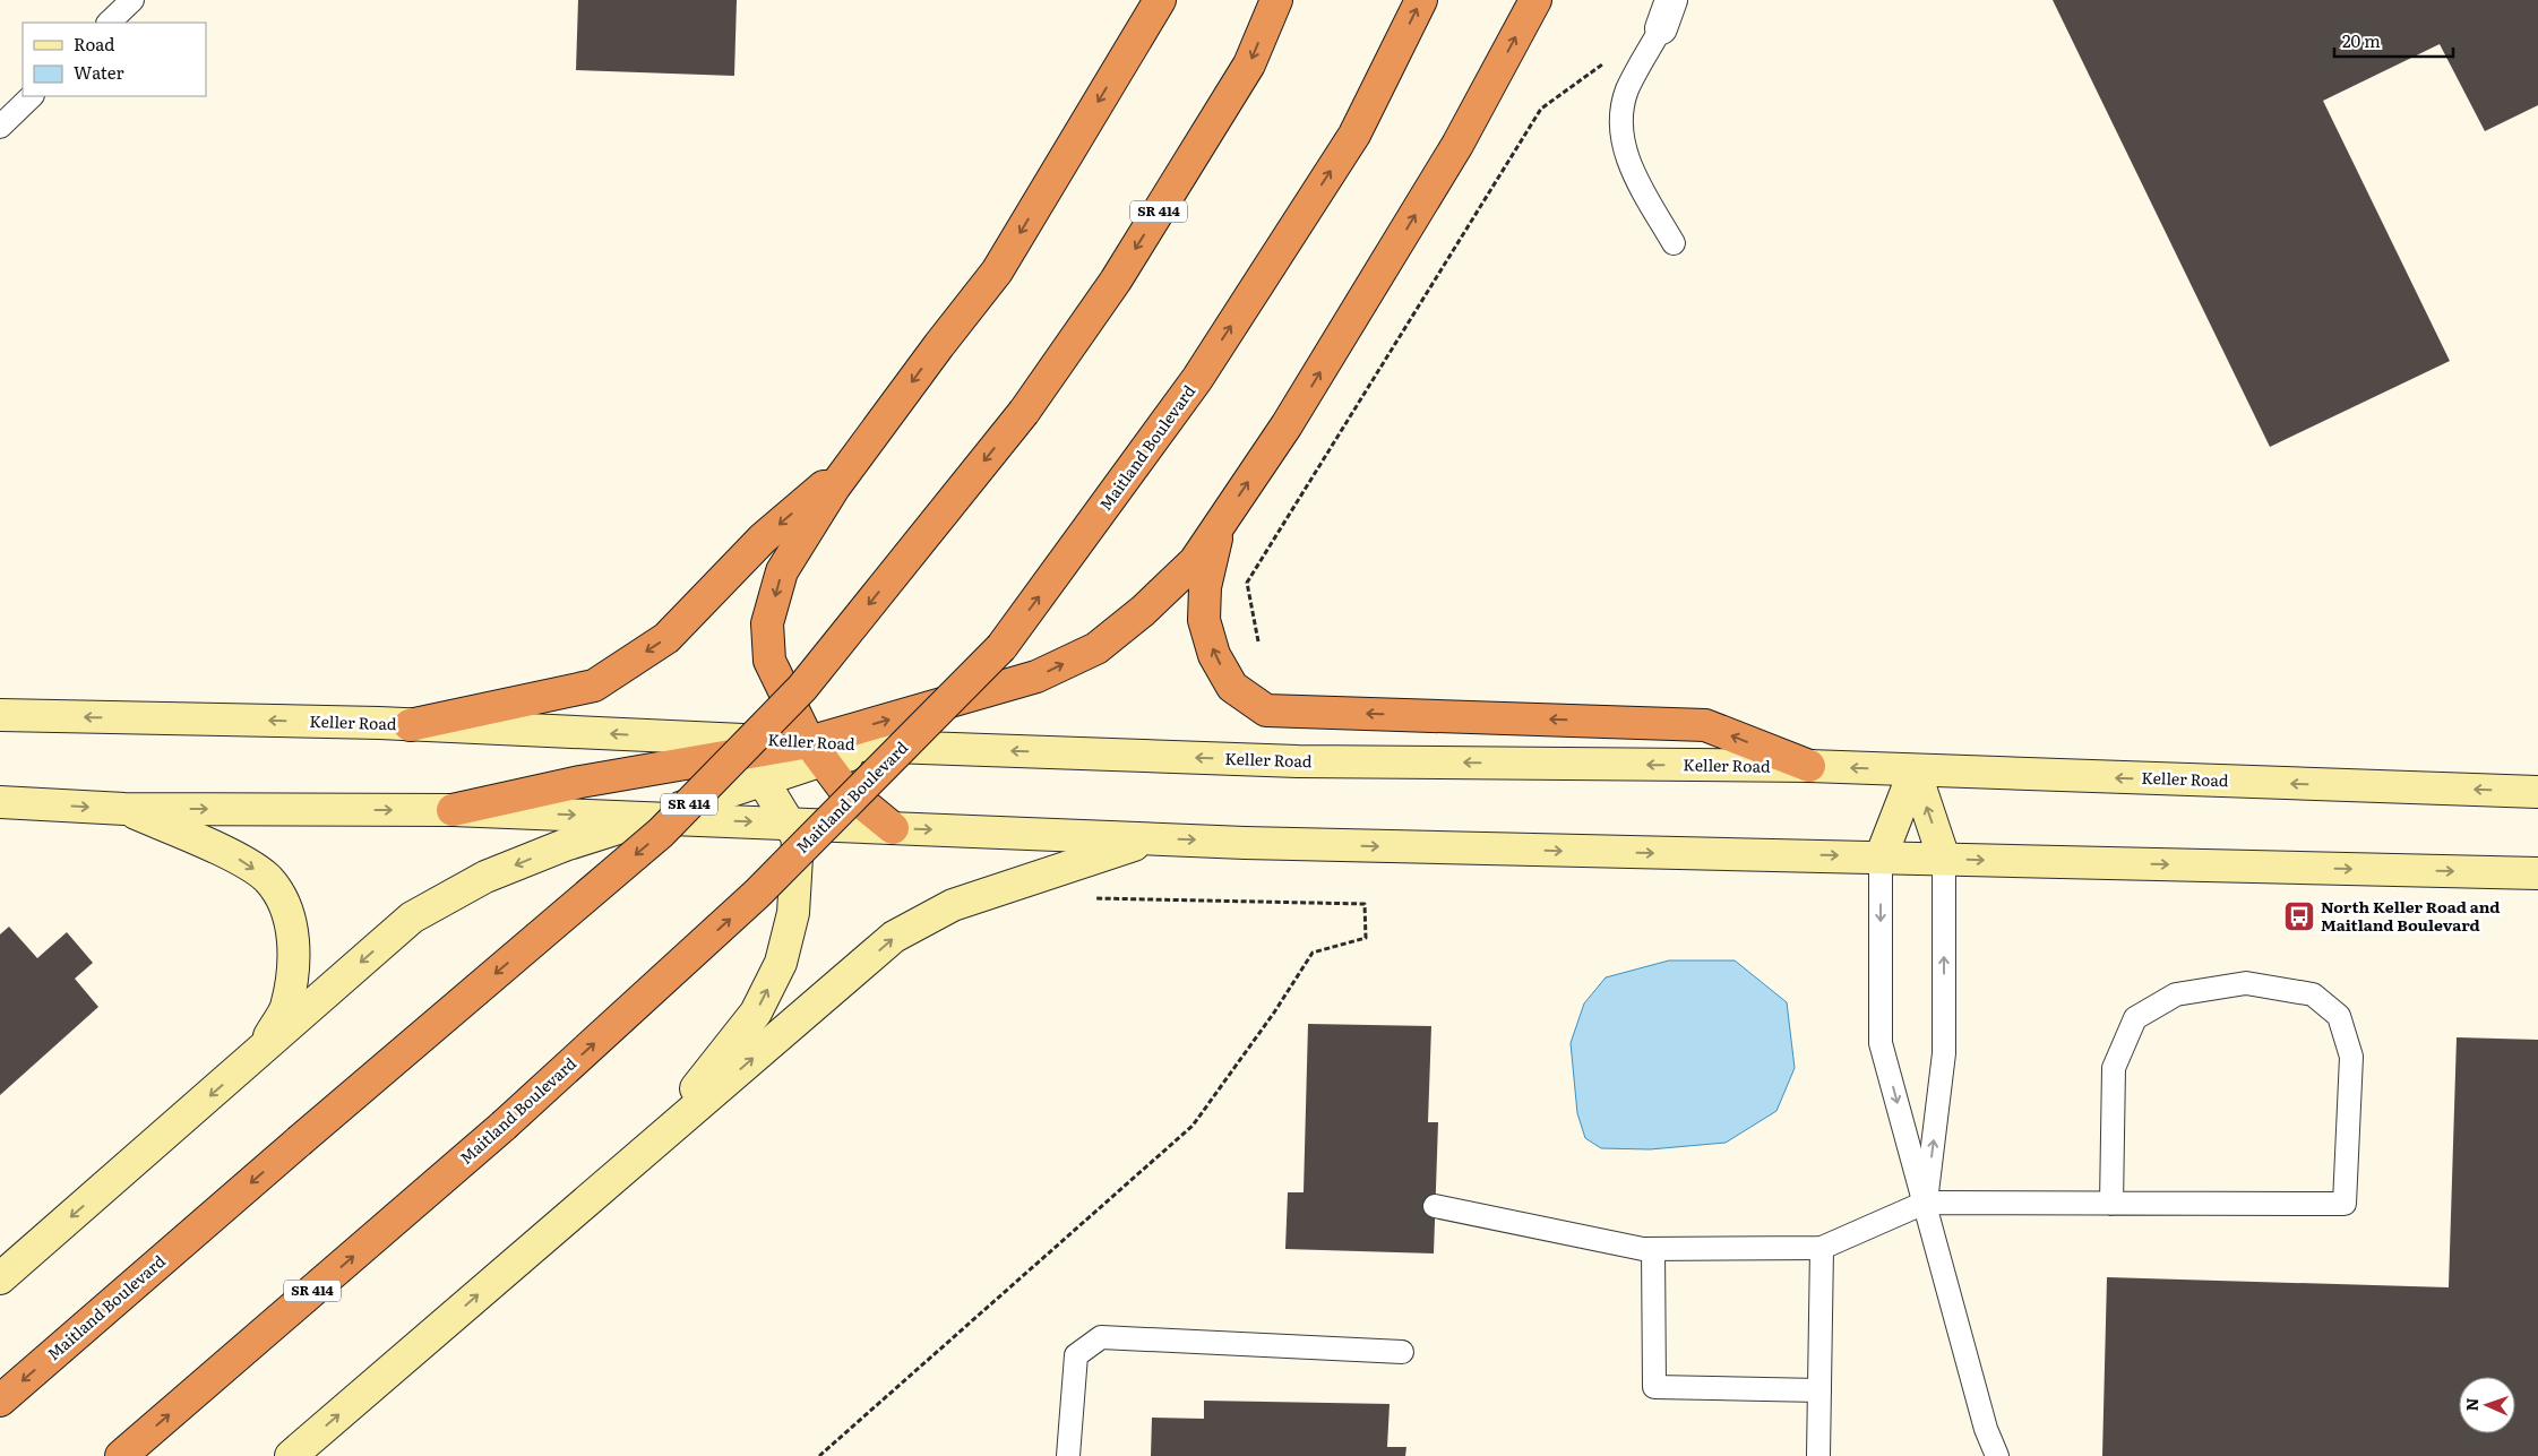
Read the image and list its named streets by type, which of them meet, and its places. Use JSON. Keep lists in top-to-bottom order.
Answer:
{
  "streets": {
    "highway": ["SR 414", "Maitland Boulevard"],
    "street": ["Keller Road"]
  },
  "places": {
    "bus stop": ["North Keller Road and Maitland Boulevard"]
  },
  "legend": ["Road", "Water"],
  "scale_bar": "20 m",
  "north": "left"
}
